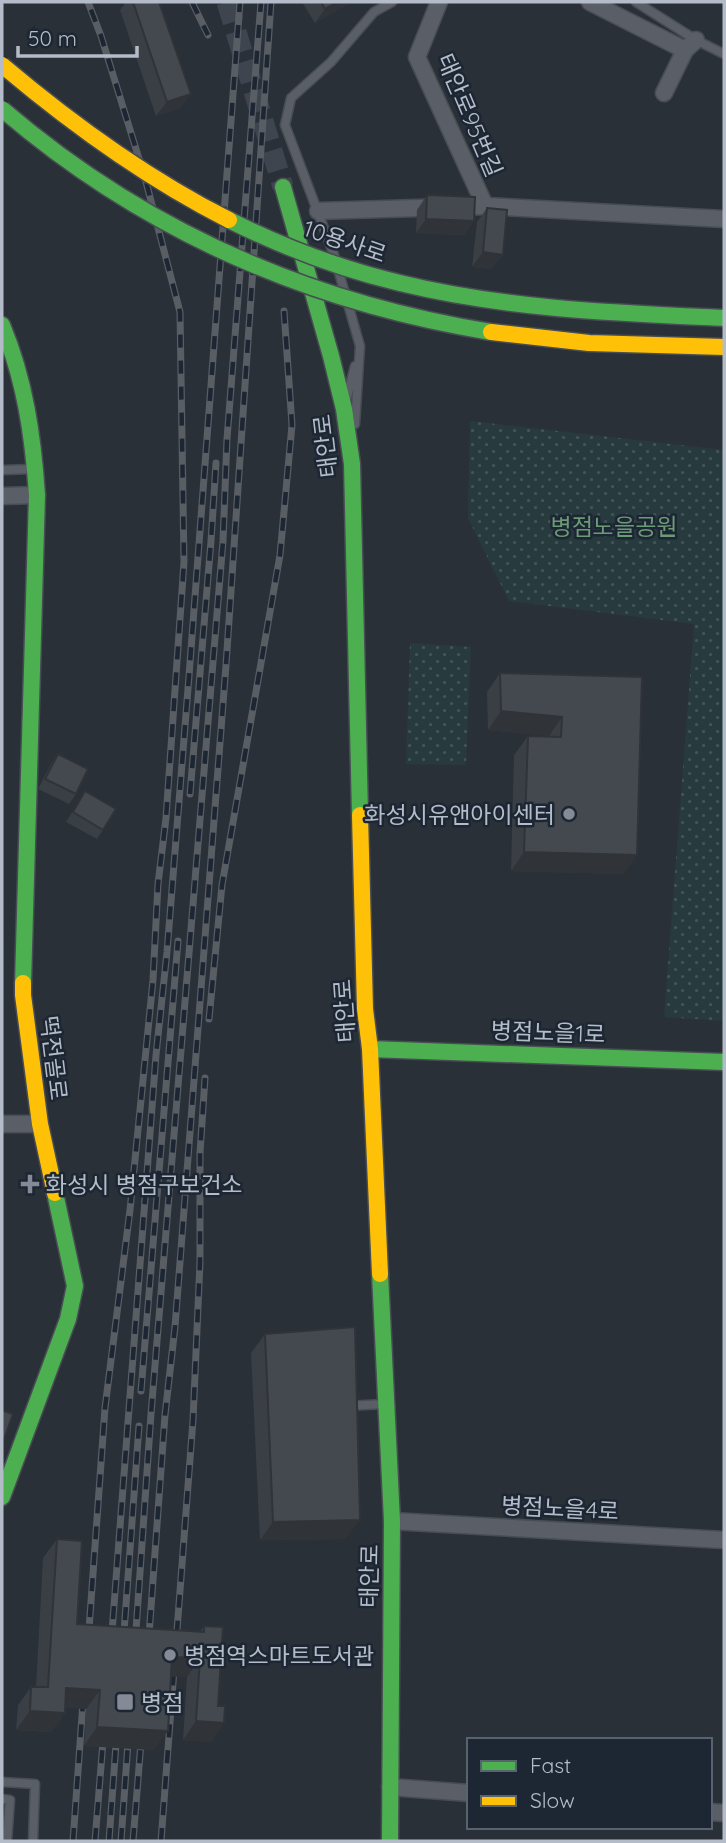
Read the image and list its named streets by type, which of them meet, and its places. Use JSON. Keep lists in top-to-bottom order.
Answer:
{
  "streets": {
    "street": [
      "태안로95번길",
      "10용사로",
      "태안로",
      "병점노을1로",
      "떡전골로",
      "병점노을4로"
    ]
  },
  "crossings": [
    ["태안로", "병점노을1로"],
    ["태안로", "병점노을4로"]
  ],
  "parks": ["병점노을공원"],
  "places": {
    "other": ["화성시유앤아이센터", "병점역스마트도서관"],
    "health": ["화성시 병점구보건소"],
    "transit": ["병점"]
  },
  "legend": ["Fast", "Slow"],
  "scale_bar": "50 m"
}
